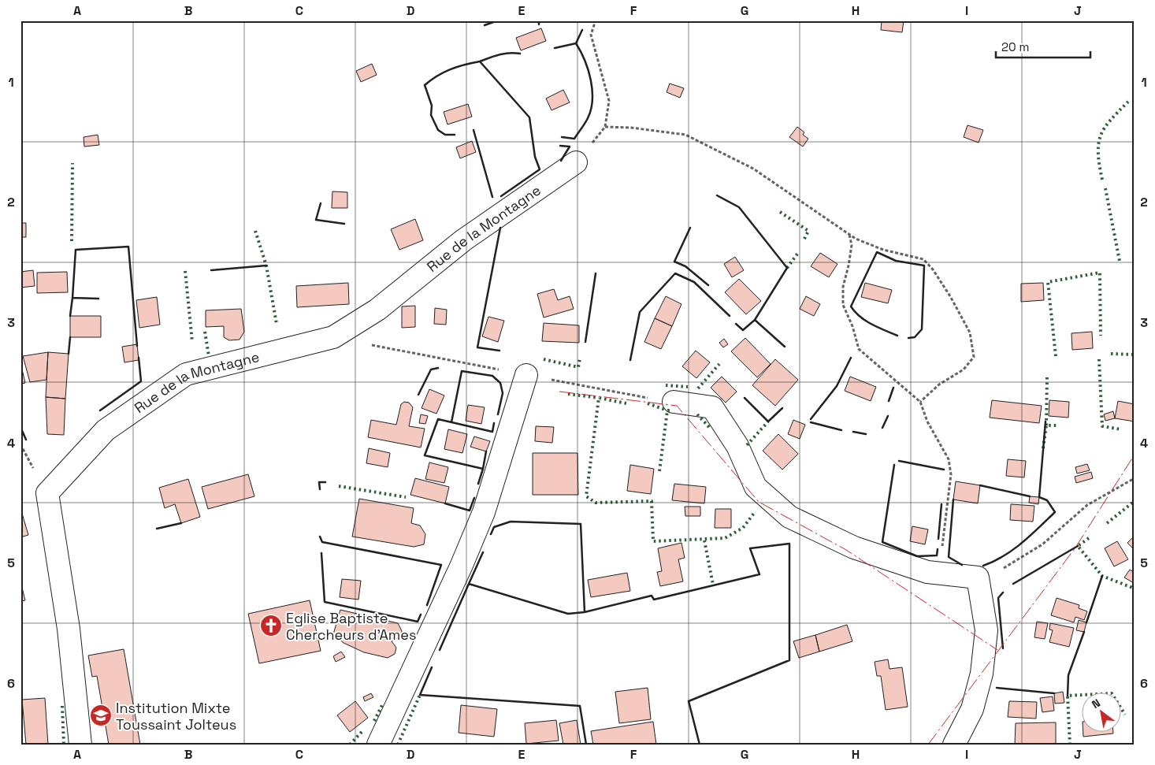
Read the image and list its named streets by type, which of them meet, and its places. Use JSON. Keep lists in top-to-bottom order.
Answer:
{
  "streets": {
    "street": ["Rue de la Montagne"]
  },
  "places": {
    "church": ["Eglise Baptiste Chercheurs d'Ames"],
    "school or university": ["Institution Mixte Toussaint Jolteus"]
  },
  "scale_bar": "20 m",
  "north": "top left",
  "grid": {
    "columns": [
      "A",
      "B",
      "C",
      "D",
      "E",
      "F",
      "G",
      "H",
      "I",
      "J"
    ],
    "rows": [
      "1",
      "2",
      "3",
      "4",
      "5",
      "6"
    ]
  }
}
